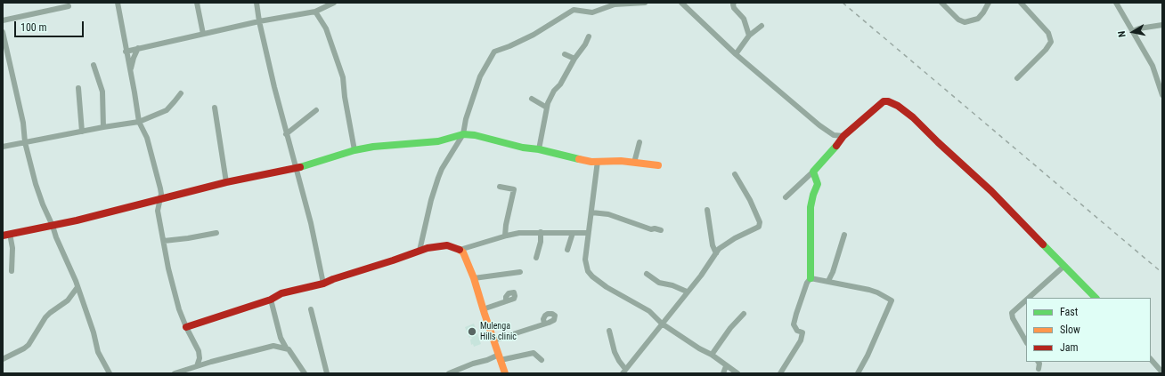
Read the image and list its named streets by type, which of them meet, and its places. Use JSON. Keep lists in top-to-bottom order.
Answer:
{
  "places": ["Mulenga Hills clinic"],
  "legend": ["Fast", "Slow", "Jam"],
  "scale_bar": "100 m",
  "north": "left"
}
